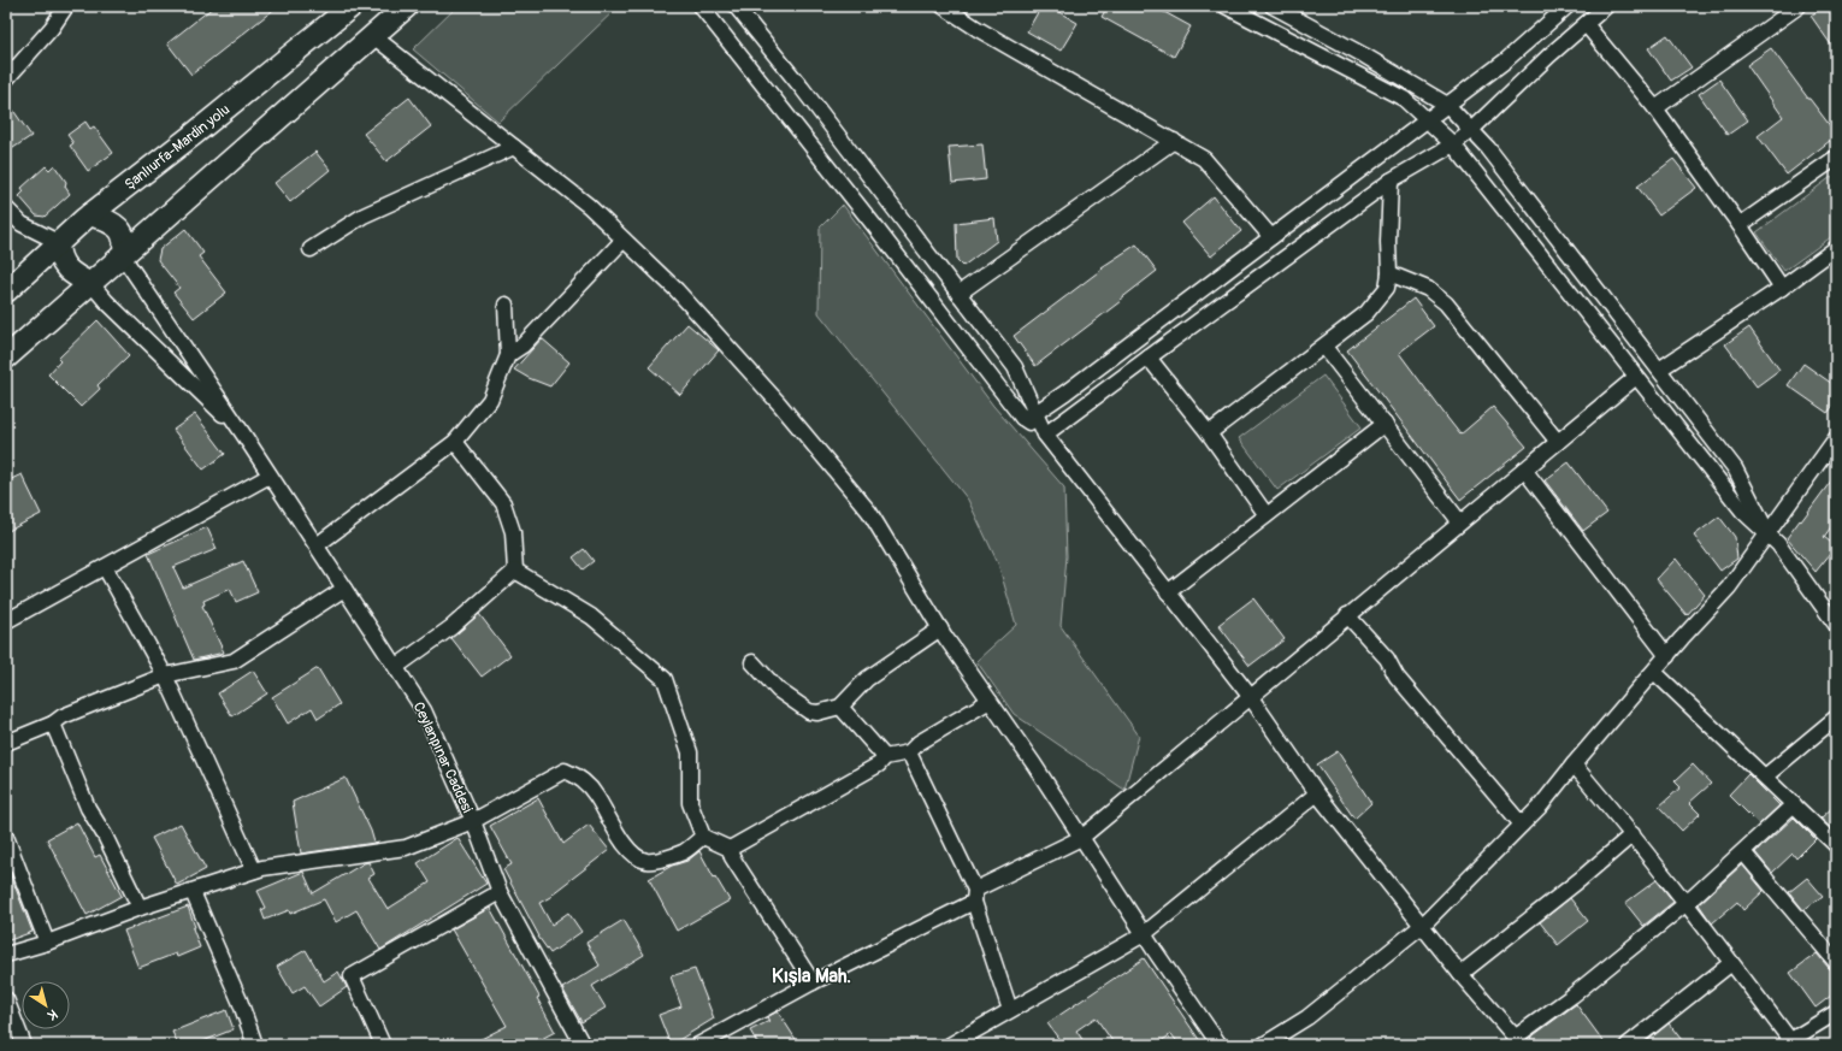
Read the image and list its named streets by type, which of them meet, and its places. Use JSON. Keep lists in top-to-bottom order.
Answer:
{
  "streets": {
    "highway": ["Şanlıurfa-Mardin yolu"],
    "street": ["Ceylanpınar Caddesi"]
  },
  "districts": ["Kışla Mah."],
  "north": "bottom right"
}
